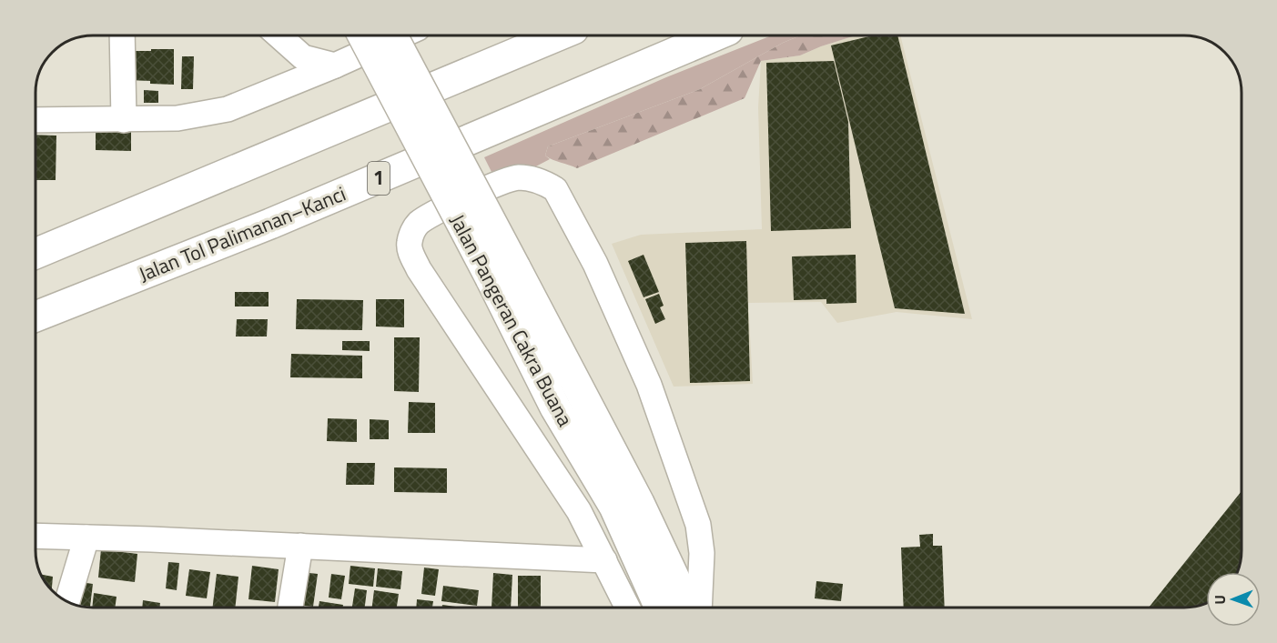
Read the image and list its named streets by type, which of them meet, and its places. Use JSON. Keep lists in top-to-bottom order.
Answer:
{
  "streets": {
    "main road": ["1", "Jalan Tol Palimanan–Kanci", "Jalan Pangeran Cakra Buana"]
  },
  "north": "left"
}
